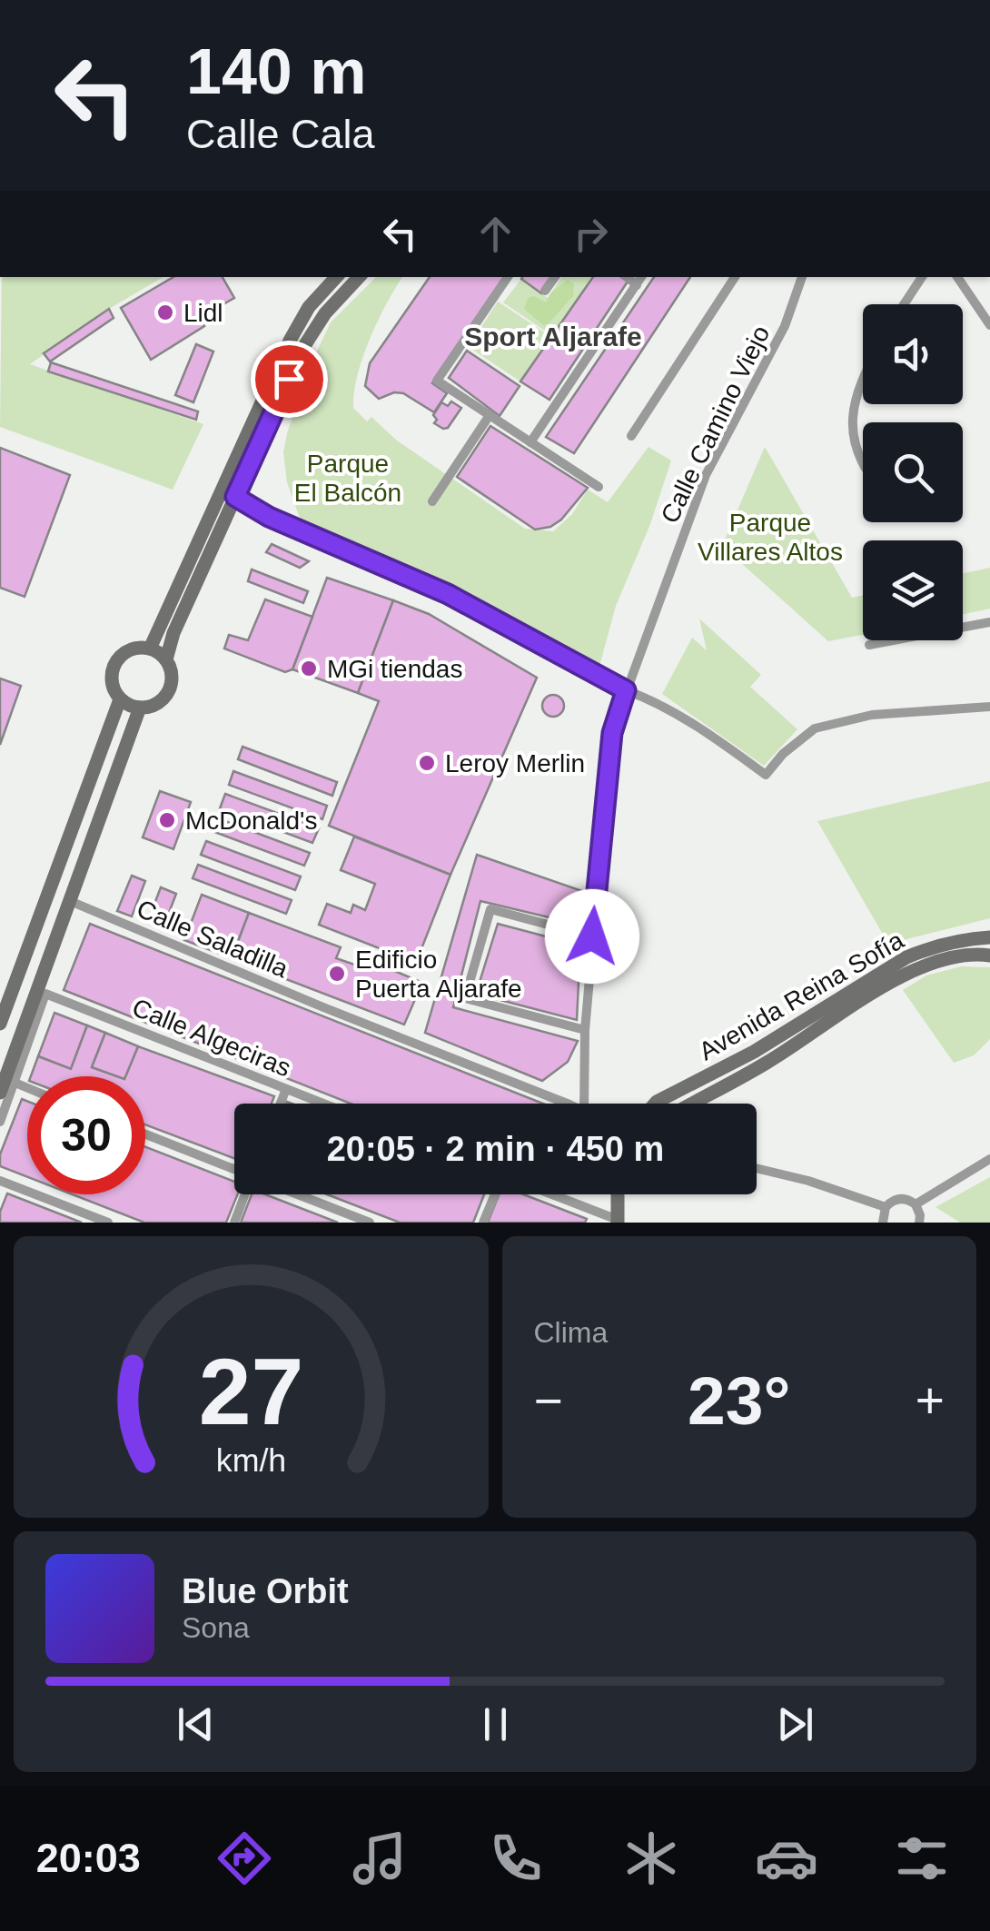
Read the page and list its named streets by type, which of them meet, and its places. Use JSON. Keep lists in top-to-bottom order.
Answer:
{
  "streets": {
    "main road": ["Avenida Reina Sofía"],
    "street": ["Calle Camino Viejo", "Calle Saladilla", "Calle Algeciras"]
  },
  "districts": ["Sport Aljarafe"],
  "parks": ["Parque El Balcón", "Parque Villares Altos"],
  "places": [
    "Lidl",
    "MGi tiendas",
    "Leroy Merlin",
    "McDonald's",
    "Edificio Puerta Aljarafe"
  ],
  "page": {
    "turn": ["140 m", "Calle Cala"],
    "limit": "30",
    "trip": "20:05 · 2 min · 450 m",
    "tile": "Clima",
    "heat": ["−", "23°", "+"],
    "song": ["Blue Orbit", "Sona"],
    "tabs": "20:03",
    "gauge": ["27", "km/h"]
  }
}
